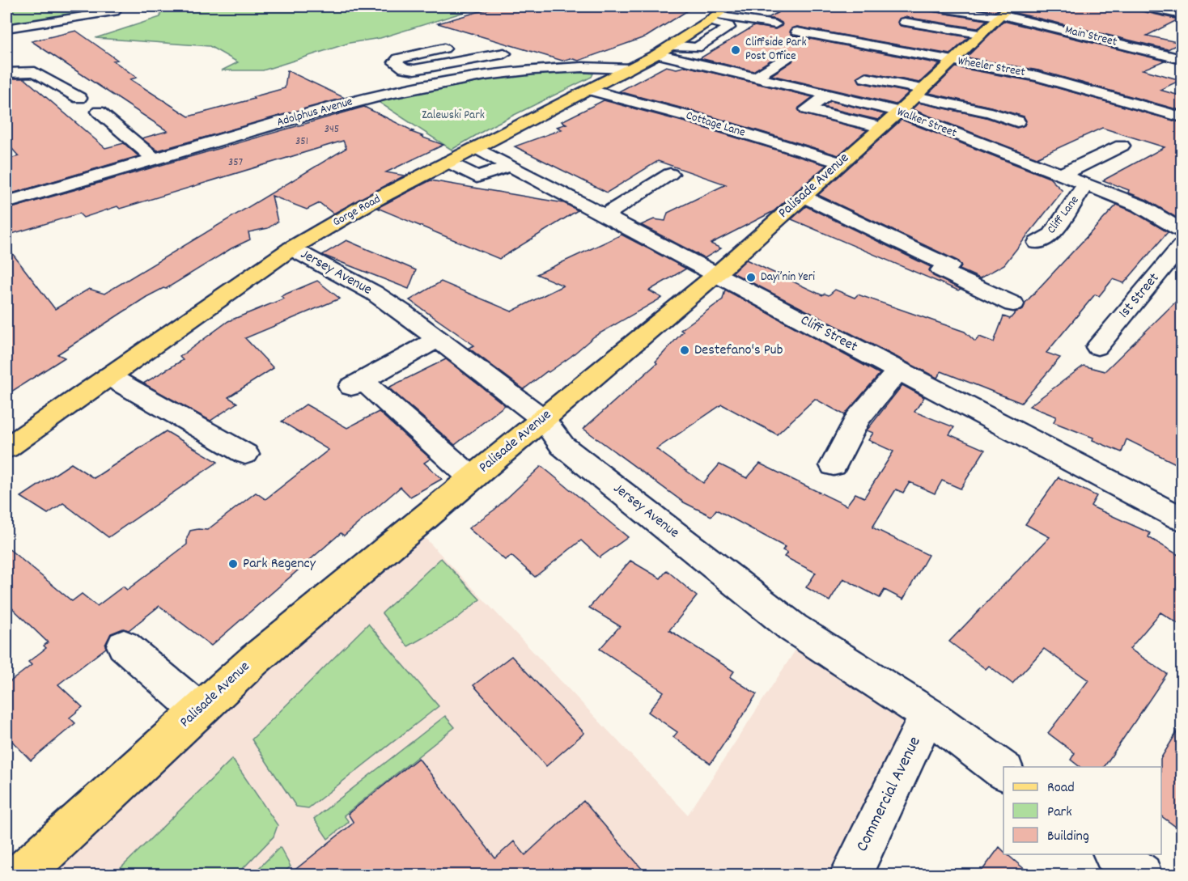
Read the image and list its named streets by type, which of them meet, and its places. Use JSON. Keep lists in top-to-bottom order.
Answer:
{
  "streets": {
    "main road": ["Palisade Avenue", "Gorge Road"],
    "street": [
      "Main Street",
      "Wheeler Street",
      "Adolphus Avenue",
      "Walker Street",
      "Cottage Lane",
      "Cliff Lane",
      "Jersey Avenue",
      "1st Street",
      "Cliff Street",
      "Commercial Avenue"
    ]
  },
  "crossings": [
    ["Main Street", "Palisade Avenue"],
    ["Wheeler Street", "Palisade Avenue"],
    ["Adolphus Avenue", "Gorge Road"],
    ["Walker Street", "Palisade Avenue"],
    ["Walker Street", "Gorge Road"],
    ["Walker Street", "Cliff Lane"],
    ["Cottage Lane", "Palisade Avenue"],
    ["Cottage Lane", "Gorge Road"],
    ["Palisade Avenue", "Jersey Avenue"],
    ["Palisade Avenue", "Cliff Street"],
    ["Gorge Road", "Jersey Avenue"],
    ["Gorge Road", "Cliff Street"],
    ["Jersey Avenue", "Commercial Avenue"]
  ],
  "parks": ["Zalewski Park"],
  "places": [
    "Cliffside Park Post Office",
    "Dayi’nin Yeri",
    "Destefano's Pub",
    "Park Regency"
  ],
  "house_numbers": ["345", "351", "357"],
  "legend": ["Road", "Park", "Building"]
}
